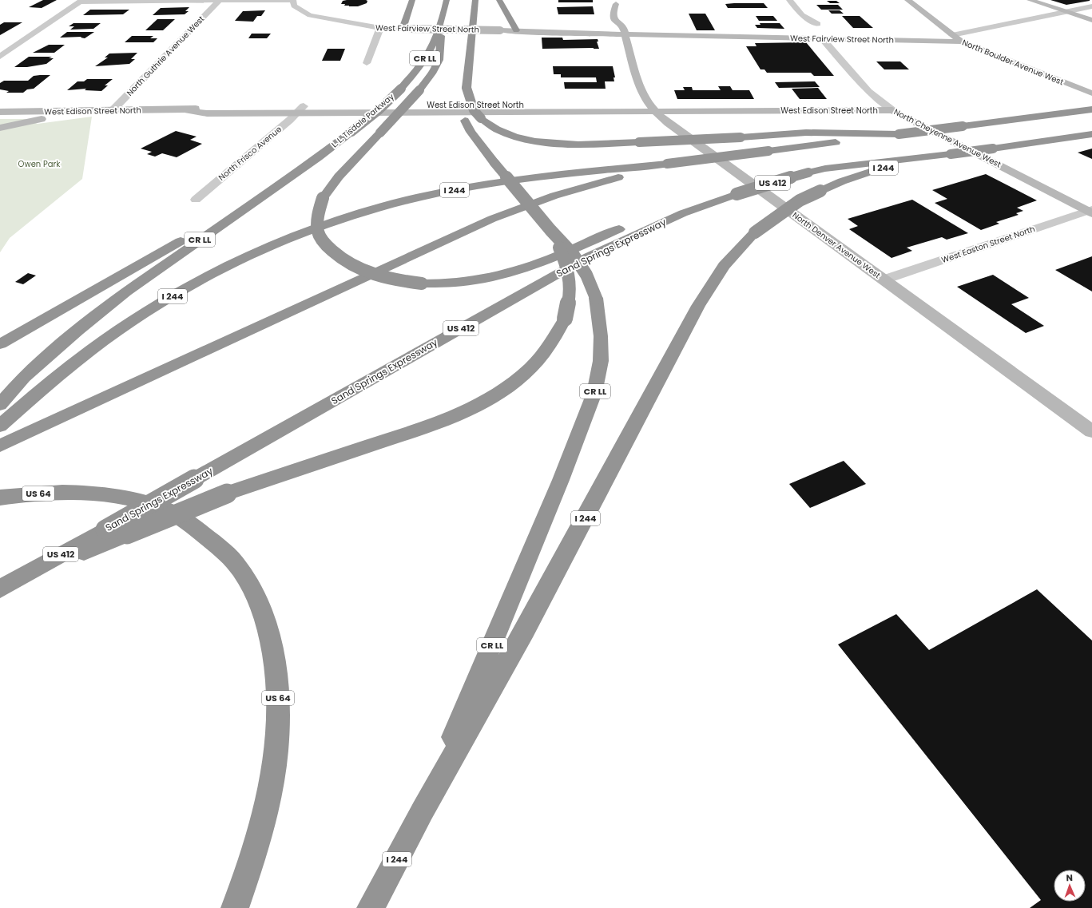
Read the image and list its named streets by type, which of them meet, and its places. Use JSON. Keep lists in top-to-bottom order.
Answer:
{
  "streets": {
    "highway": [
      "CR LL",
      "L. L. Tisdale Parkway",
      "I 244",
      "US 412",
      "Sand Springs Expressway",
      "US 64"
    ],
    "street": [
      "West Fairview Street North",
      "North Guthrie Avenue West",
      "North Boulder Avenue West",
      "West Edison Street North",
      "North Cheyenne Avenue West",
      "North Frisco Avenue",
      "West Easton Street North",
      "North Denver Avenue West"
    ]
  },
  "crossings": [
    ["West Fairview Street North", "North Guthrie Avenue West"],
    ["West Fairview Street North", "North Boulder Avenue West"],
    ["West Fairview Street North", "North Cheyenne Avenue West"],
    ["West Fairview Street North", "North Denver Avenue West"],
    ["North Guthrie Avenue West", "West Edison Street North"],
    ["CR LL", "L. L. Tisdale Parkway"],
    ["CR LL", "I 244"],
    ["West Edison Street North", "North Cheyenne Avenue West"],
    ["West Edison Street North", "North Frisco Avenue"],
    ["West Edison Street North", "North Denver Avenue West"],
    ["North Cheyenne Avenue West", "West Easton Street North"],
    ["I 244", "Sand Springs Expressway"],
    ["West Easton Street North", "North Denver Avenue West"]
  ],
  "parks": ["Owen Park"],
  "north": "top"
}
